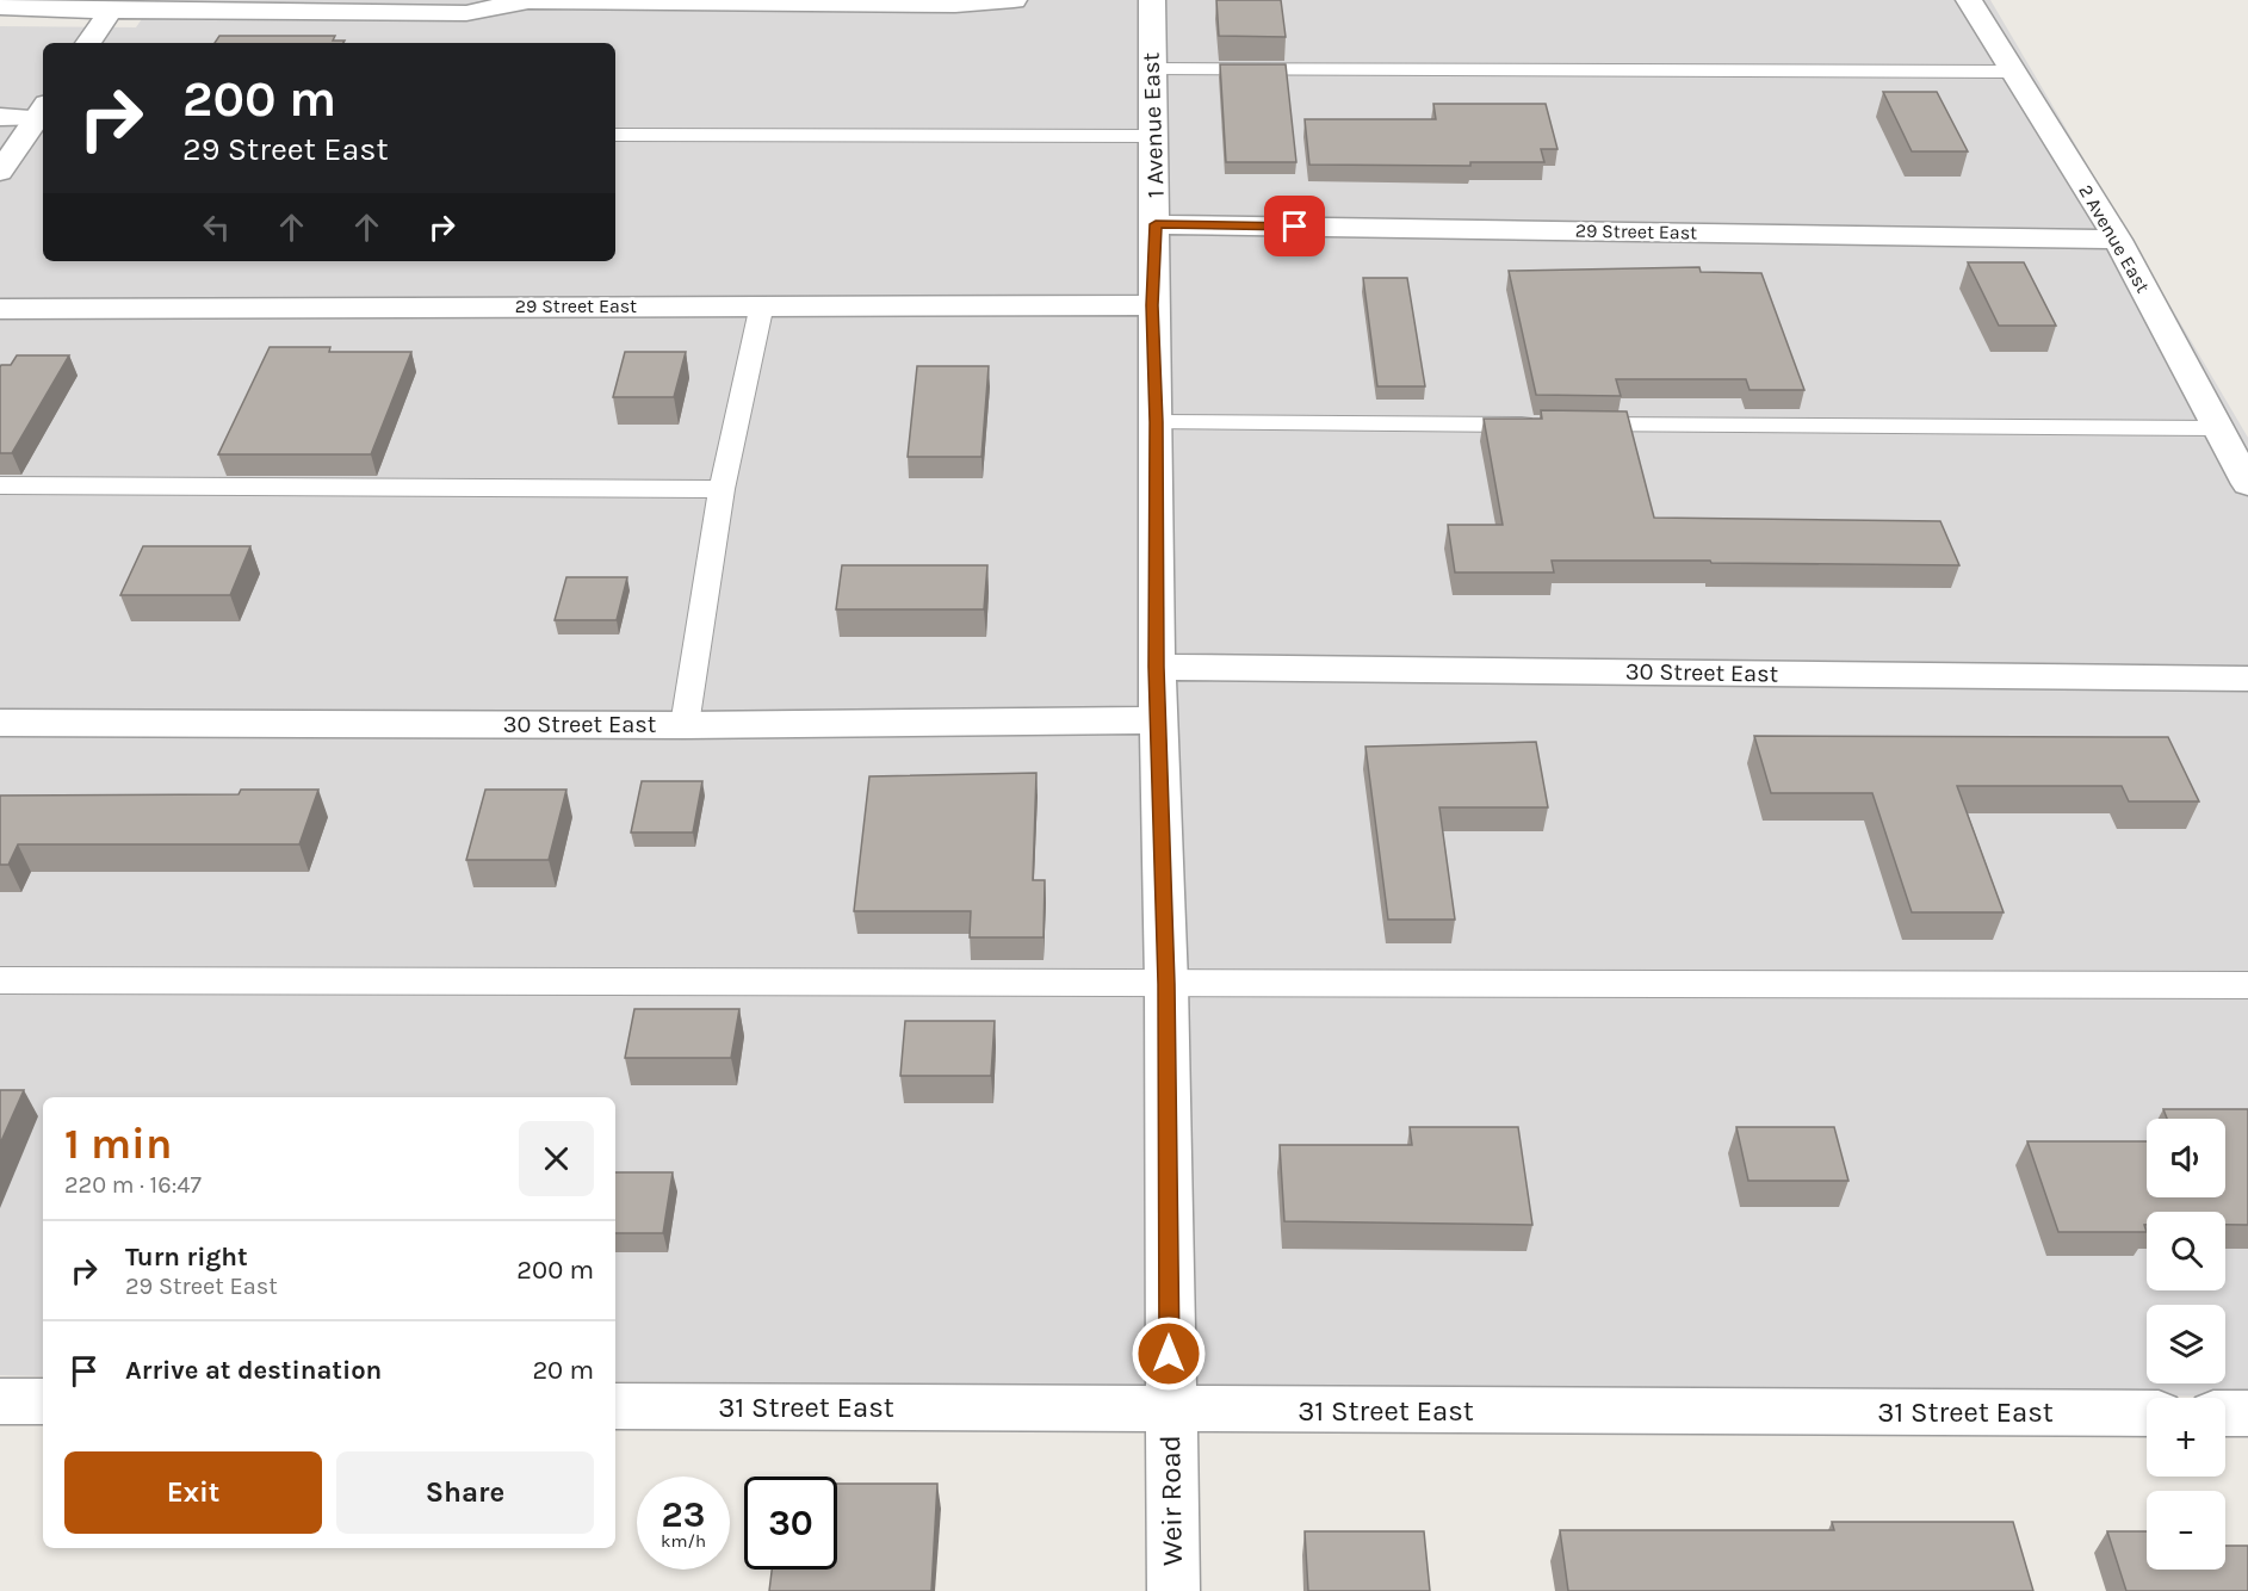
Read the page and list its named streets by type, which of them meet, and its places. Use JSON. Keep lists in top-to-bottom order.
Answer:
{
  "streets": {
    "street": [
      "1 Avenue East",
      "29 Street East",
      "2 Avenue East",
      "30 Street East",
      "31 Street East",
      "Weir Road"
    ]
  },
  "crossings": [
    ["1 Avenue East", "29 Street East"],
    ["1 Avenue East", "30 Street East"],
    ["1 Avenue East", "31 Street East"],
    ["1 Avenue East", "Weir Road"],
    ["29 Street East", "2 Avenue East"],
    ["31 Street East", "Weir Road"]
  ],
  "page": {
    "turn": ["200 m", "29 Street East"],
    "heading": ["1 min", "220 m · 16:47"],
    "map_buttons": ["+", "−"],
    "list": [
      {
        "name": "Turn right",
        "note": "29 Street East",
        "value": "200 m"
      },
      {
        "name": "Arrive at destination",
        "value": "20 m"
      }
    ],
    "buttons": ["Exit", "Share"],
    "speed": "23 km/h",
    "limit": "30"
  }
}
